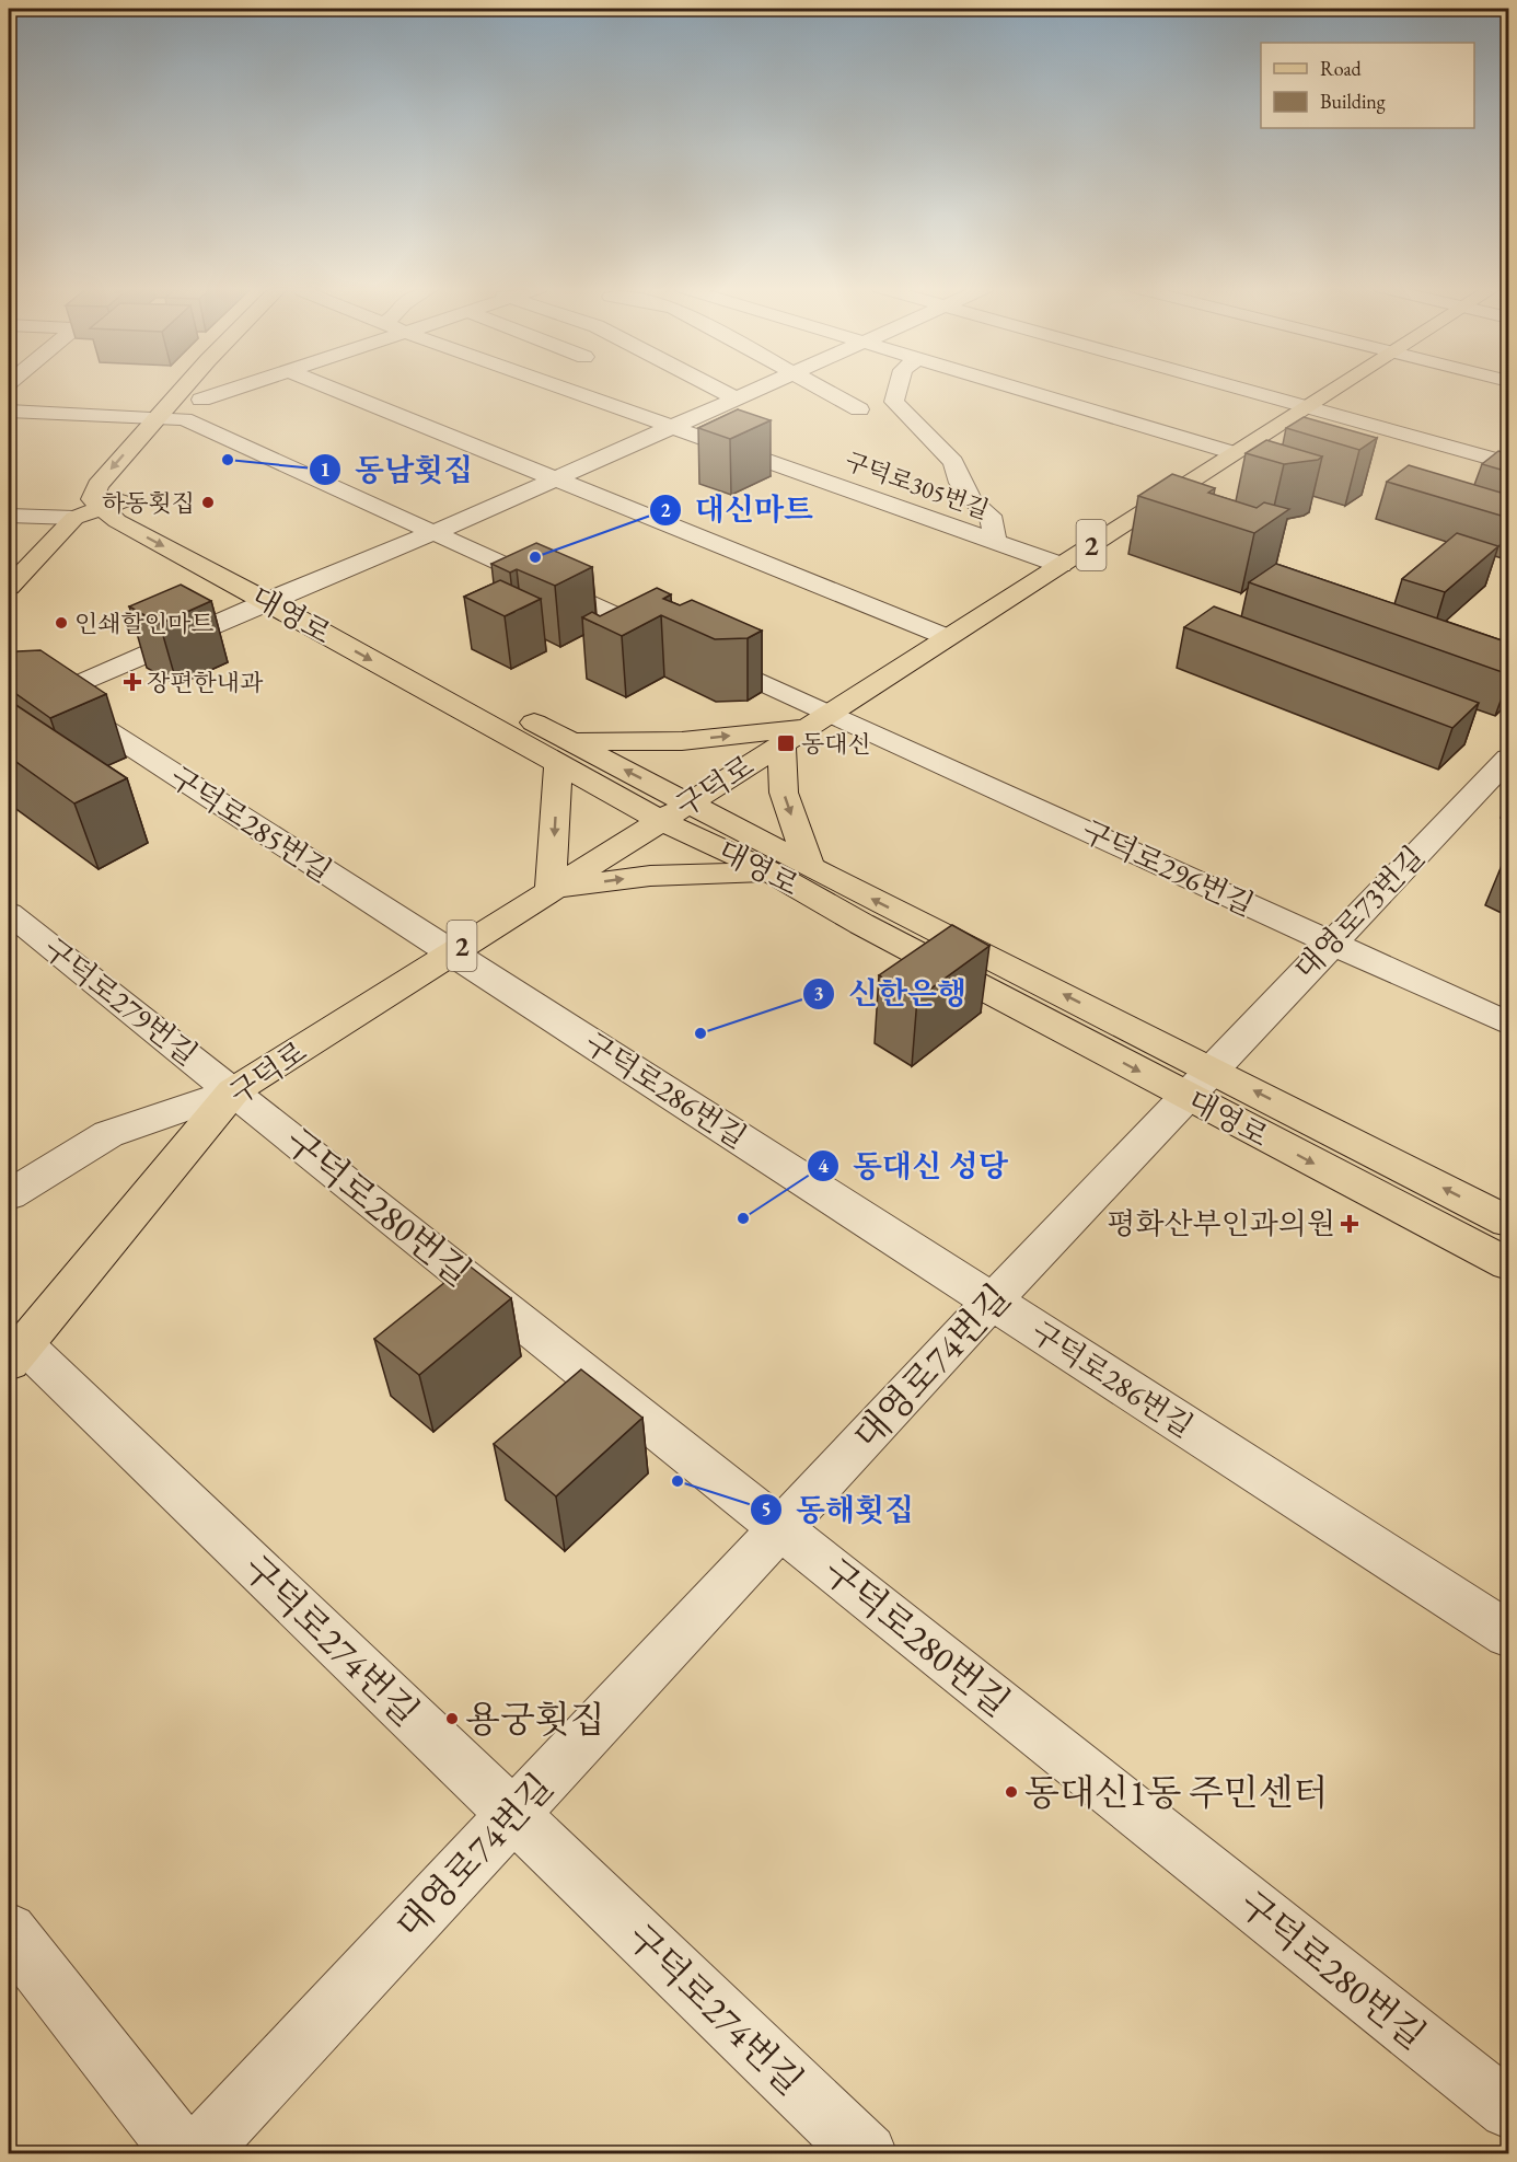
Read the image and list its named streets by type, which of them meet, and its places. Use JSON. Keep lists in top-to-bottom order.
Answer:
{
  "streets": {
    "main road": ["2", "대영로", "구덕로"],
    "street": [
      "구덕로305번길",
      "구덕로285번길",
      "구덕로296번길",
      "대영로73번길",
      "구덕로279번길",
      "구덕로286번길",
      "구덕로280번길",
      "대영로74번길",
      "구덕로274번길"
    ]
  },
  "crossings": [
    ["구덕로305번길", "구덕로"],
    ["대영로", "구덕로"],
    ["대영로", "대영로73번길"],
    ["대영로", "대영로74번길"],
    ["구덕로", "구덕로285번길"],
    ["구덕로", "구덕로296번길"],
    ["구덕로", "구덕로279번길"],
    ["구덕로", "구덕로286번길"],
    ["구덕로", "구덕로280번길"],
    ["구덕로", "구덕로274번길"],
    ["구덕로285번길", "구덕로286번길"],
    ["구덕로296번길", "대영로73번길"],
    ["대영로73번길", "대영로74번길"],
    ["구덕로279번길", "구덕로280번길"],
    ["구덕로286번길", "대영로74번길"],
    ["구덕로280번길", "대영로74번길"],
    ["대영로74번길", "구덕로274번길"]
  ],
  "places": {
    "other": [
      "동남횟집",
      "하동횟집",
      "대신마트",
      "인쇄할인마트",
      "신한은행",
      "동대신 성당",
      "동해횟집",
      "용궁횟집",
      "동대신1동 주민센터"
    ],
    "health": ["장편한내과", "평화산부인과의원"],
    "transit": ["동대신"]
  },
  "legend": ["Road", "Building"]
}
